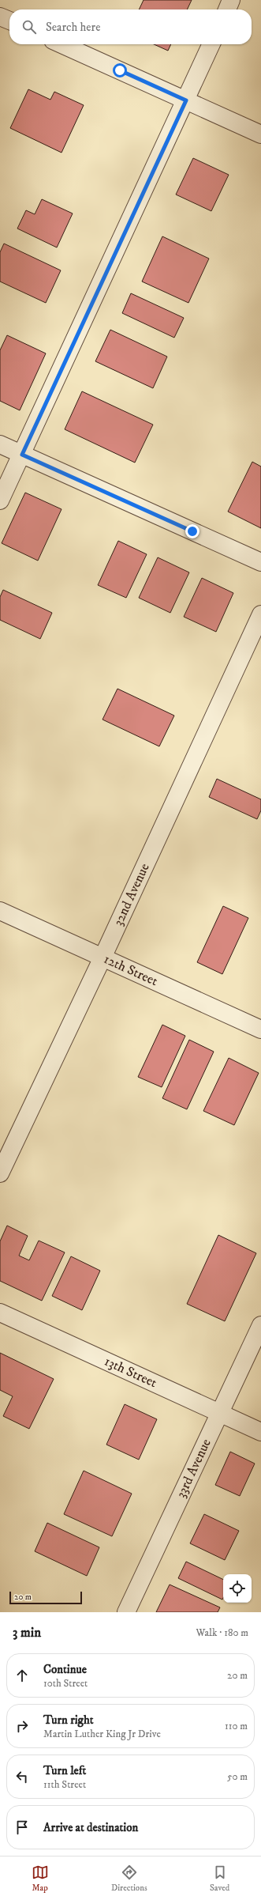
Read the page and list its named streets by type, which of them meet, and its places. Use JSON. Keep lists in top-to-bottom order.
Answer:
{
  "streets": {
    "street": [
      "32nd Avenue",
      "12th Street",
      "13th Street",
      "33rd Avenue"
    ]
  },
  "crossings": [
    ["32nd Avenue", "12th Street"],
    ["13th Street", "33rd Avenue"]
  ],
  "scale_bar": "20 m",
  "page": {
    "search": "Search here",
    "scale": "20 m",
    "heading": ["3 min", "Walk · 180 m"],
    "list": [
      ["Continue", "10th Street", "20 m"],
      ["Turn right", "Martin Luther King Jr Drive", "110 m"],
      ["Turn left", "11th Street", "50 m"],
      "Arrive at destination"
    ],
    "nav": ["Map", "Directions", "Saved"]
  }
}
